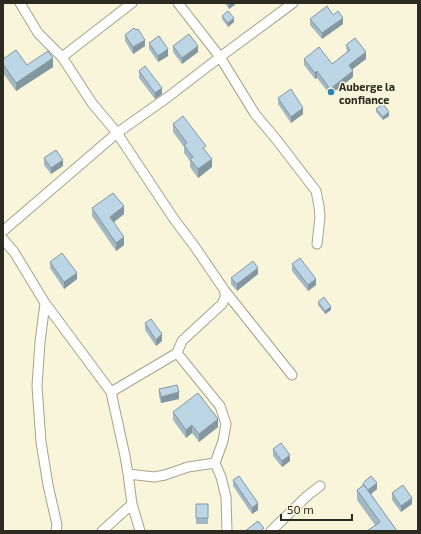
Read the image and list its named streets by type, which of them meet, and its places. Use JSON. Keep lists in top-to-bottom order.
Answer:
{
  "places": ["Auberge la confiance"],
  "scale_bar": "50 m"
}
